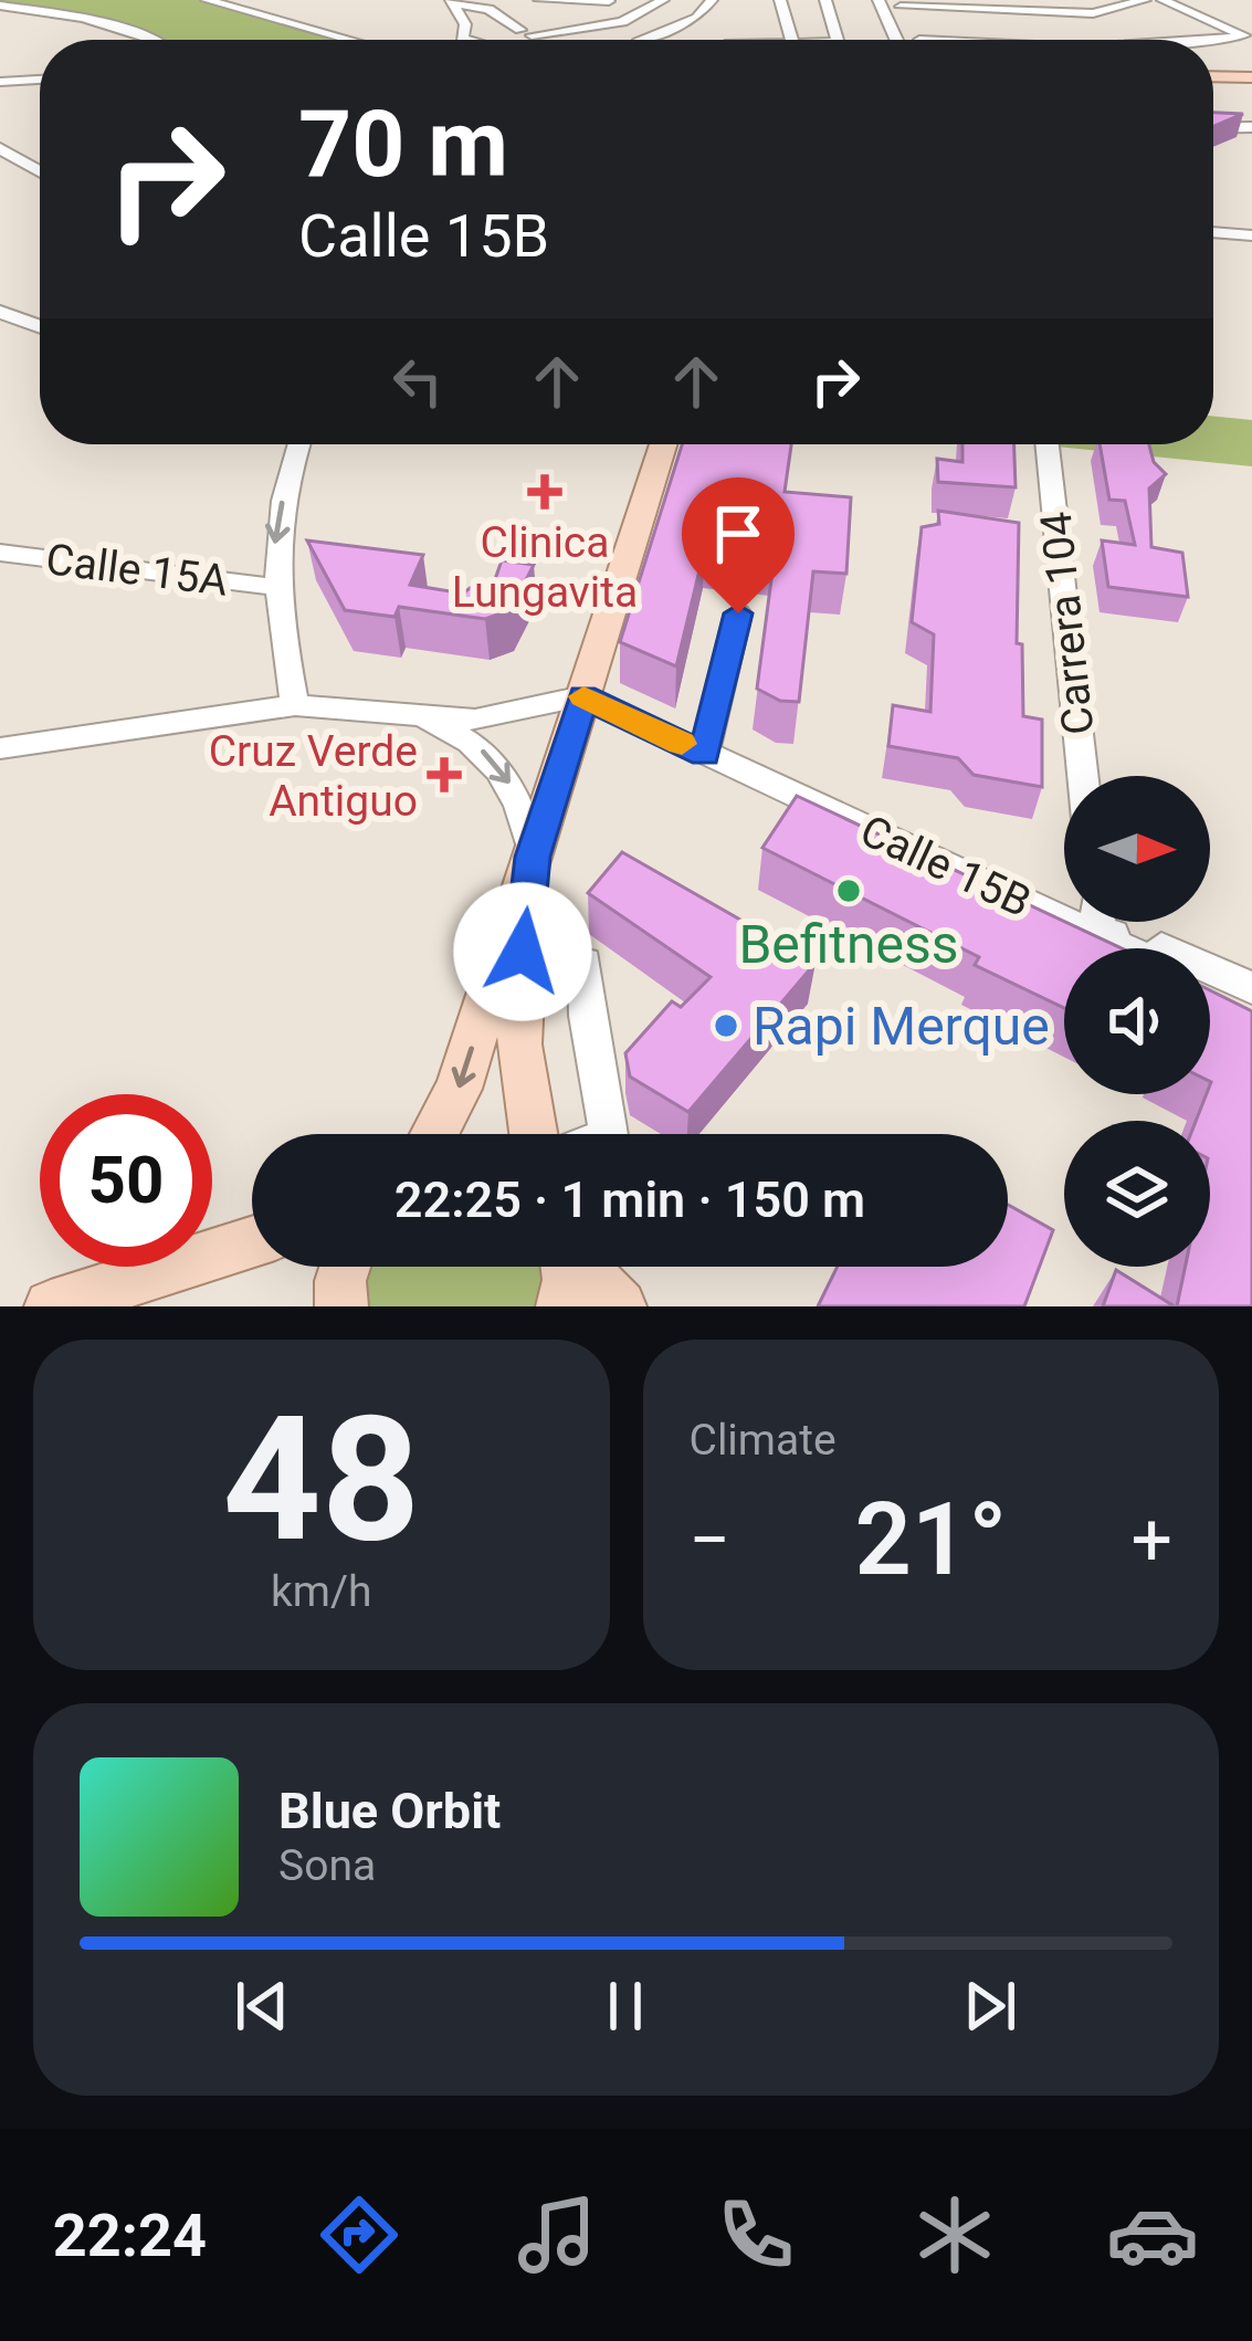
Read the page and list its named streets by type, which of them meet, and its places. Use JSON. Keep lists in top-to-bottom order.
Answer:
{
  "streets": {
    "street": ["Calle 15A", "Carrera 104", "Calle 15B"]
  },
  "places": {
    "health": ["Clinica Lungavita", "Cruz Verde Antiguo"],
    "other": ["Befitness", "Rapi Merque"]
  },
  "north": "right",
  "page": {
    "turn": ["70 m", "Calle 15B"],
    "limit": "50",
    "trip": "22:25 · 1 min · 150 m",
    "tile": [
      ["48", "km/h"],
      "Climate"
    ],
    "heat": ["−", "21°", "+"],
    "song": ["Blue Orbit", "Sona"],
    "tabs": "22:24"
  }
}
